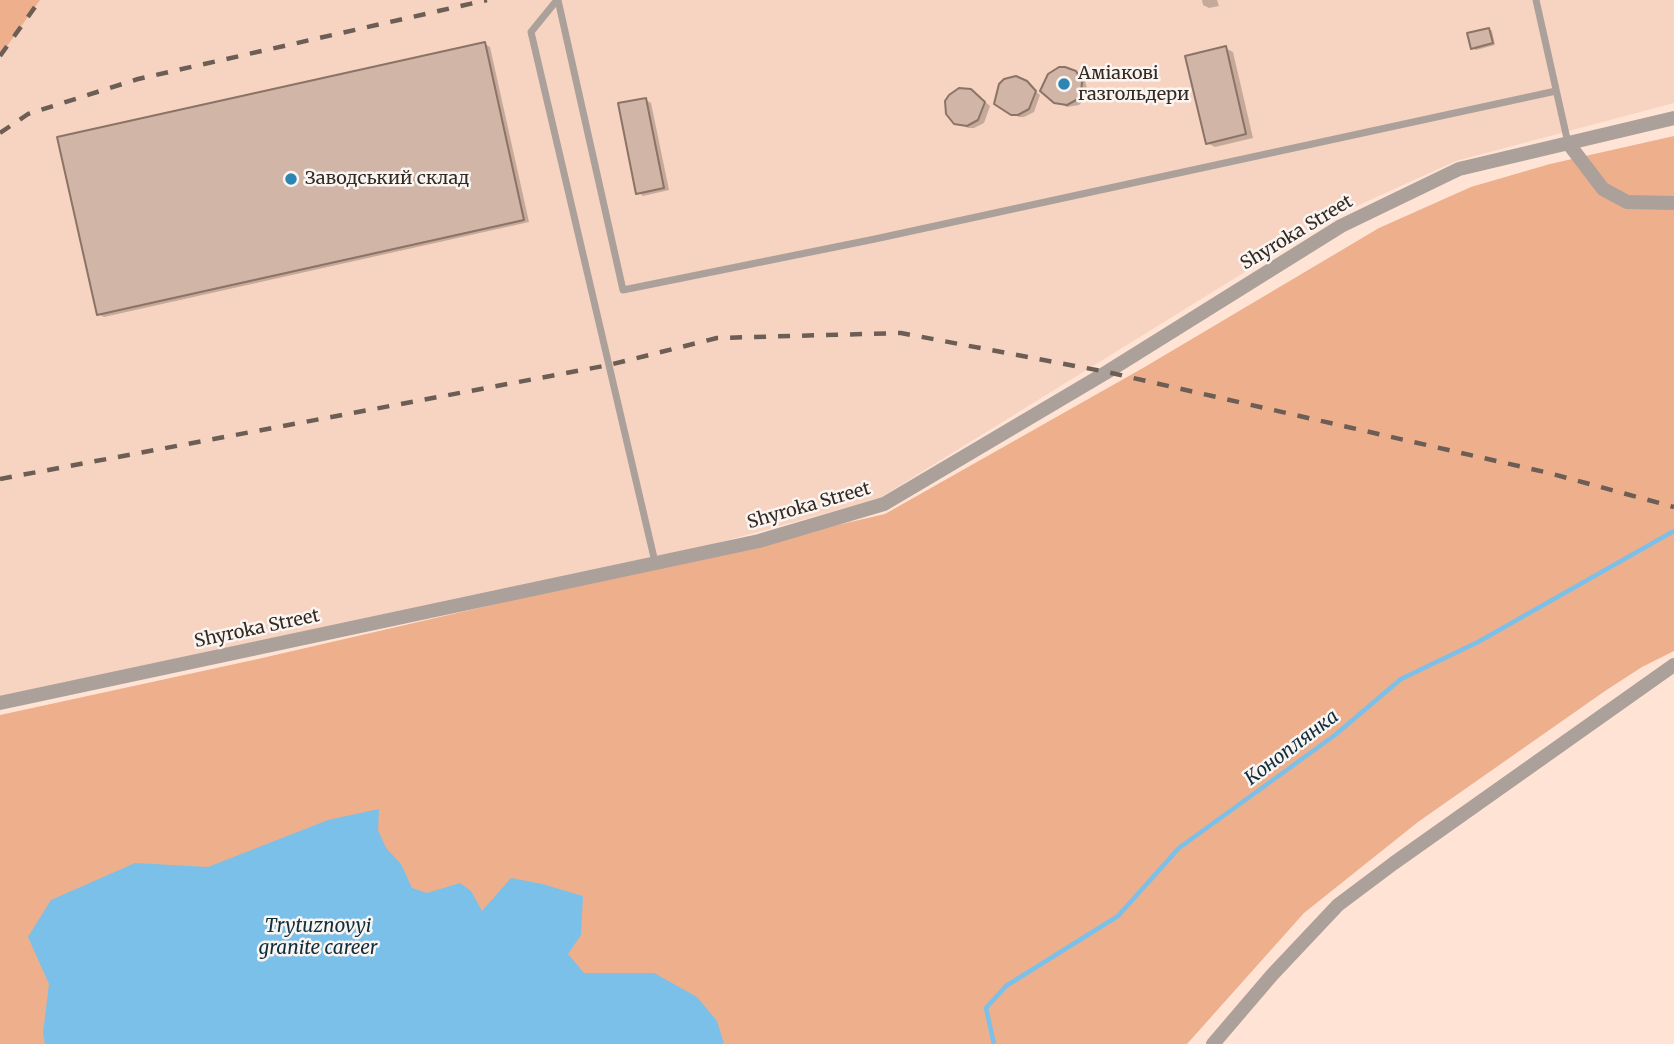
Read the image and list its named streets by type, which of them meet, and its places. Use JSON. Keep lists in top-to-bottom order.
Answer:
{
  "streets": {
    "street": ["Shyroka Street"]
  },
  "water": ["Коноплянка", "Trytuznovyi granite career"],
  "places": ["Аміакові газгольдери", "Заводський склад"]
}
